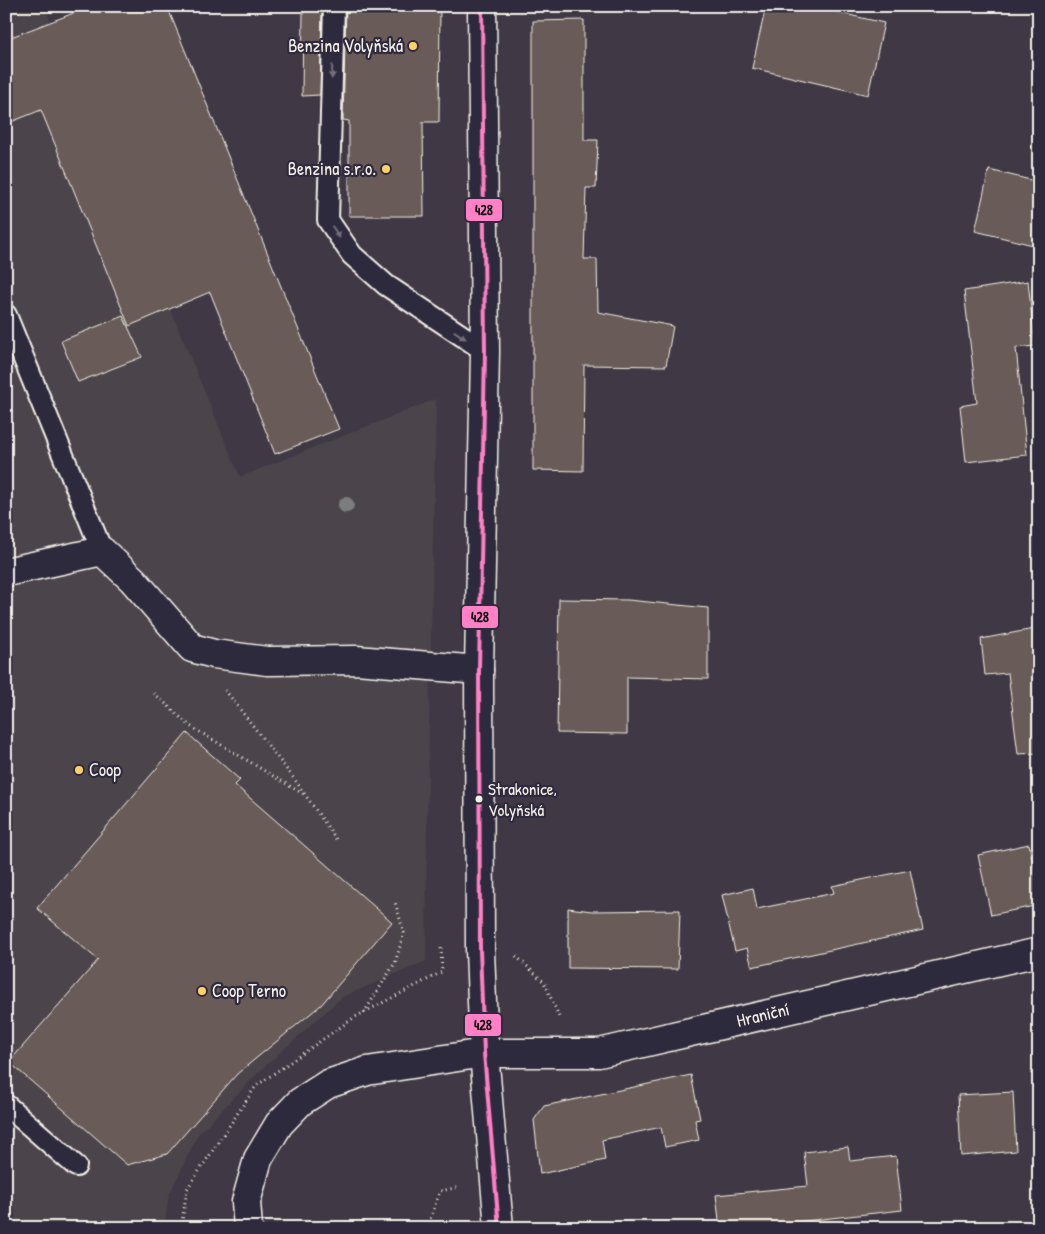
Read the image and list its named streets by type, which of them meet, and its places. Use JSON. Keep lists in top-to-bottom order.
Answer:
{
  "streets": {
    "street": ["Hraniční"]
  },
  "places": [
    "Benzina Volyňská",
    "Benzina s.r.o.",
    "Coop",
    "Strakonice, Volyňská",
    "Coop Terno"
  ],
  "lines": ["transit line 428"]
}
